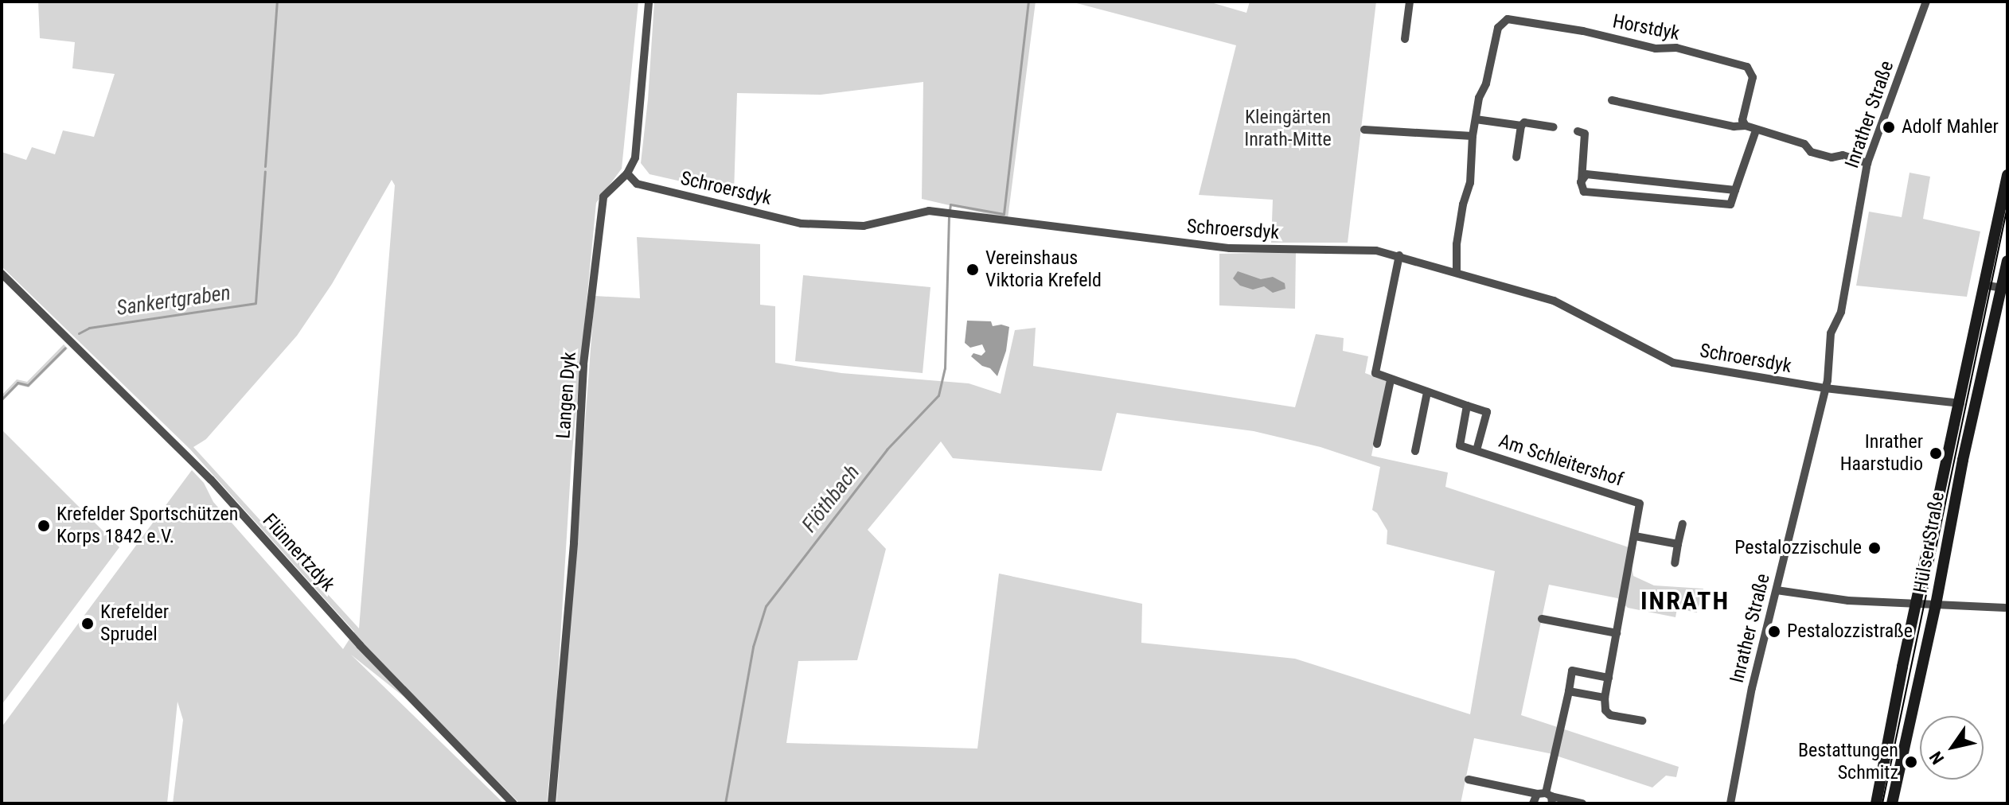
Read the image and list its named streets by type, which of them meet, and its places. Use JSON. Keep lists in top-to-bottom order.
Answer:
{
  "streets": {
    "street": [
      "Horstdyk",
      "Inrather Straße",
      "Schroersdyk",
      "Langen Dyk",
      "Am Schleitershof",
      "Hülser Straße",
      "Flünnertzdyk"
    ]
  },
  "crossings": [
    ["Horstdyk", "Schroersdyk"],
    ["Inrather Straße", "Schroersdyk"],
    ["Schroersdyk", "Langen Dyk"]
  ],
  "districts": ["INRATH"],
  "water": ["Sankertgraben", "Flöthbach"],
  "parks": ["Kleingärten Inrath-Mitte"],
  "places": [
    "Adolf Mahler",
    "Vereinshaus Viktoria Krefeld",
    "Inrather Haarstudio",
    "Krefelder Sportschützen Korps 1842 e.V.",
    "Pestalozzischule",
    "Krefelder Sprudel",
    "Pestalozzistraße",
    "Bestattungen Schmitz"
  ],
  "north": "bottom left"
}
